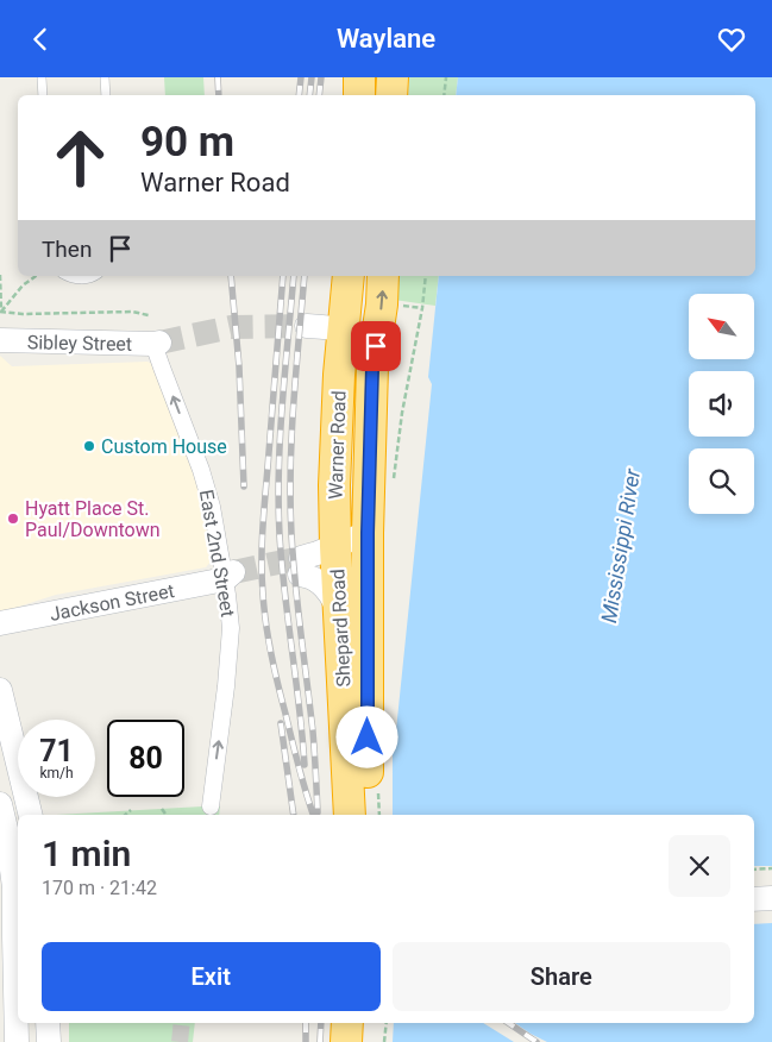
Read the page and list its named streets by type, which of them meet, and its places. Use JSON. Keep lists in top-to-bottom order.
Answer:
{
  "streets": {
    "highway": ["Warner Road", "Shepard Road"],
    "main road": ["Sibley Street", "Jackson Street"],
    "street": ["East 2nd Street"]
  },
  "crossings": [
    ["Sibley Street", "East 2nd Street"],
    ["Warner Road", "Shepard Road"],
    ["East 2nd Street", "Jackson Street"]
  ],
  "one_way": ["East 2nd Street"],
  "water": ["Mississippi River"],
  "places": ["Custom House", "Hyatt Place St. Paul/Downtown"],
  "north": "top left",
  "page": {
    "header": "Waylane",
    "turn": ["90 m", "Warner Road"],
    "then": "Then",
    "speed": "71 km/h",
    "limit": "80",
    "heading": ["1 min", "170 m · 21:42"],
    "buttons": ["Exit", "Share"]
  }
}
